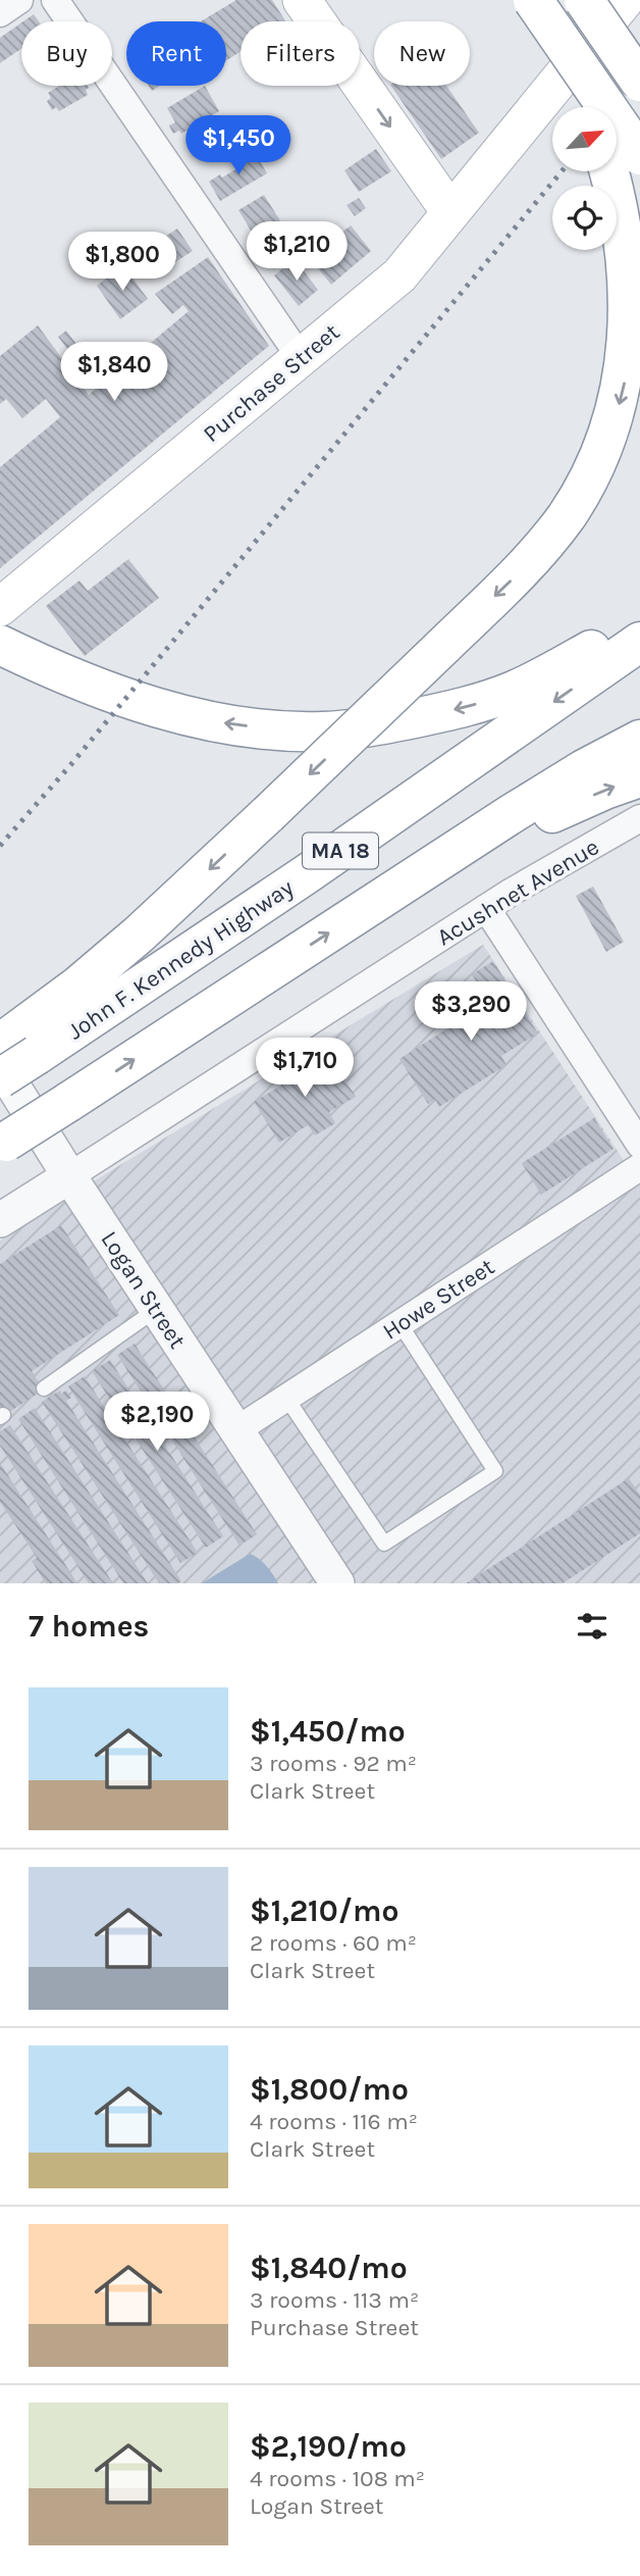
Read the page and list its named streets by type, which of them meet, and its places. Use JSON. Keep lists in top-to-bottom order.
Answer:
{
  "streets": {
    "highway": ["MA 18", "John F. Kennedy Highway"],
    "main road": ["Purchase Street"],
    "street": ["Acushnet Avenue", "Logan Street", "Howe Street"]
  },
  "crossings": [
    ["Acushnet Avenue", "Logan Street"],
    ["Logan Street", "Howe Street"]
  ],
  "north": "top right",
  "page": {
    "chip": [
      "Buy",
      "Rent",
      "Filters",
      "New"
    ],
    "price": [
      "$1,450",
      "$1,210",
      "$1,800",
      "$1,840",
      "$3,290",
      "$1,710",
      "$2,190"
    ],
    "heading": "7 homes",
    "list": [
      {
        "name": "$1,450/mo",
        "note": "3 rooms · 92 m² · Clark Street"
      },
      {
        "name": "$1,210/mo",
        "note": "2 rooms · 60 m² · Clark Street"
      },
      {
        "name": "$1,800/mo",
        "note": "4 rooms · 116 m² · Clark Street"
      },
      {
        "name": "$1,840/mo",
        "note": "3 rooms · 113 m² · Purchase Street"
      },
      {
        "name": "$2,190/mo",
        "note": "4 rooms · 108 m² · Logan Street"
      }
    ]
  }
}
